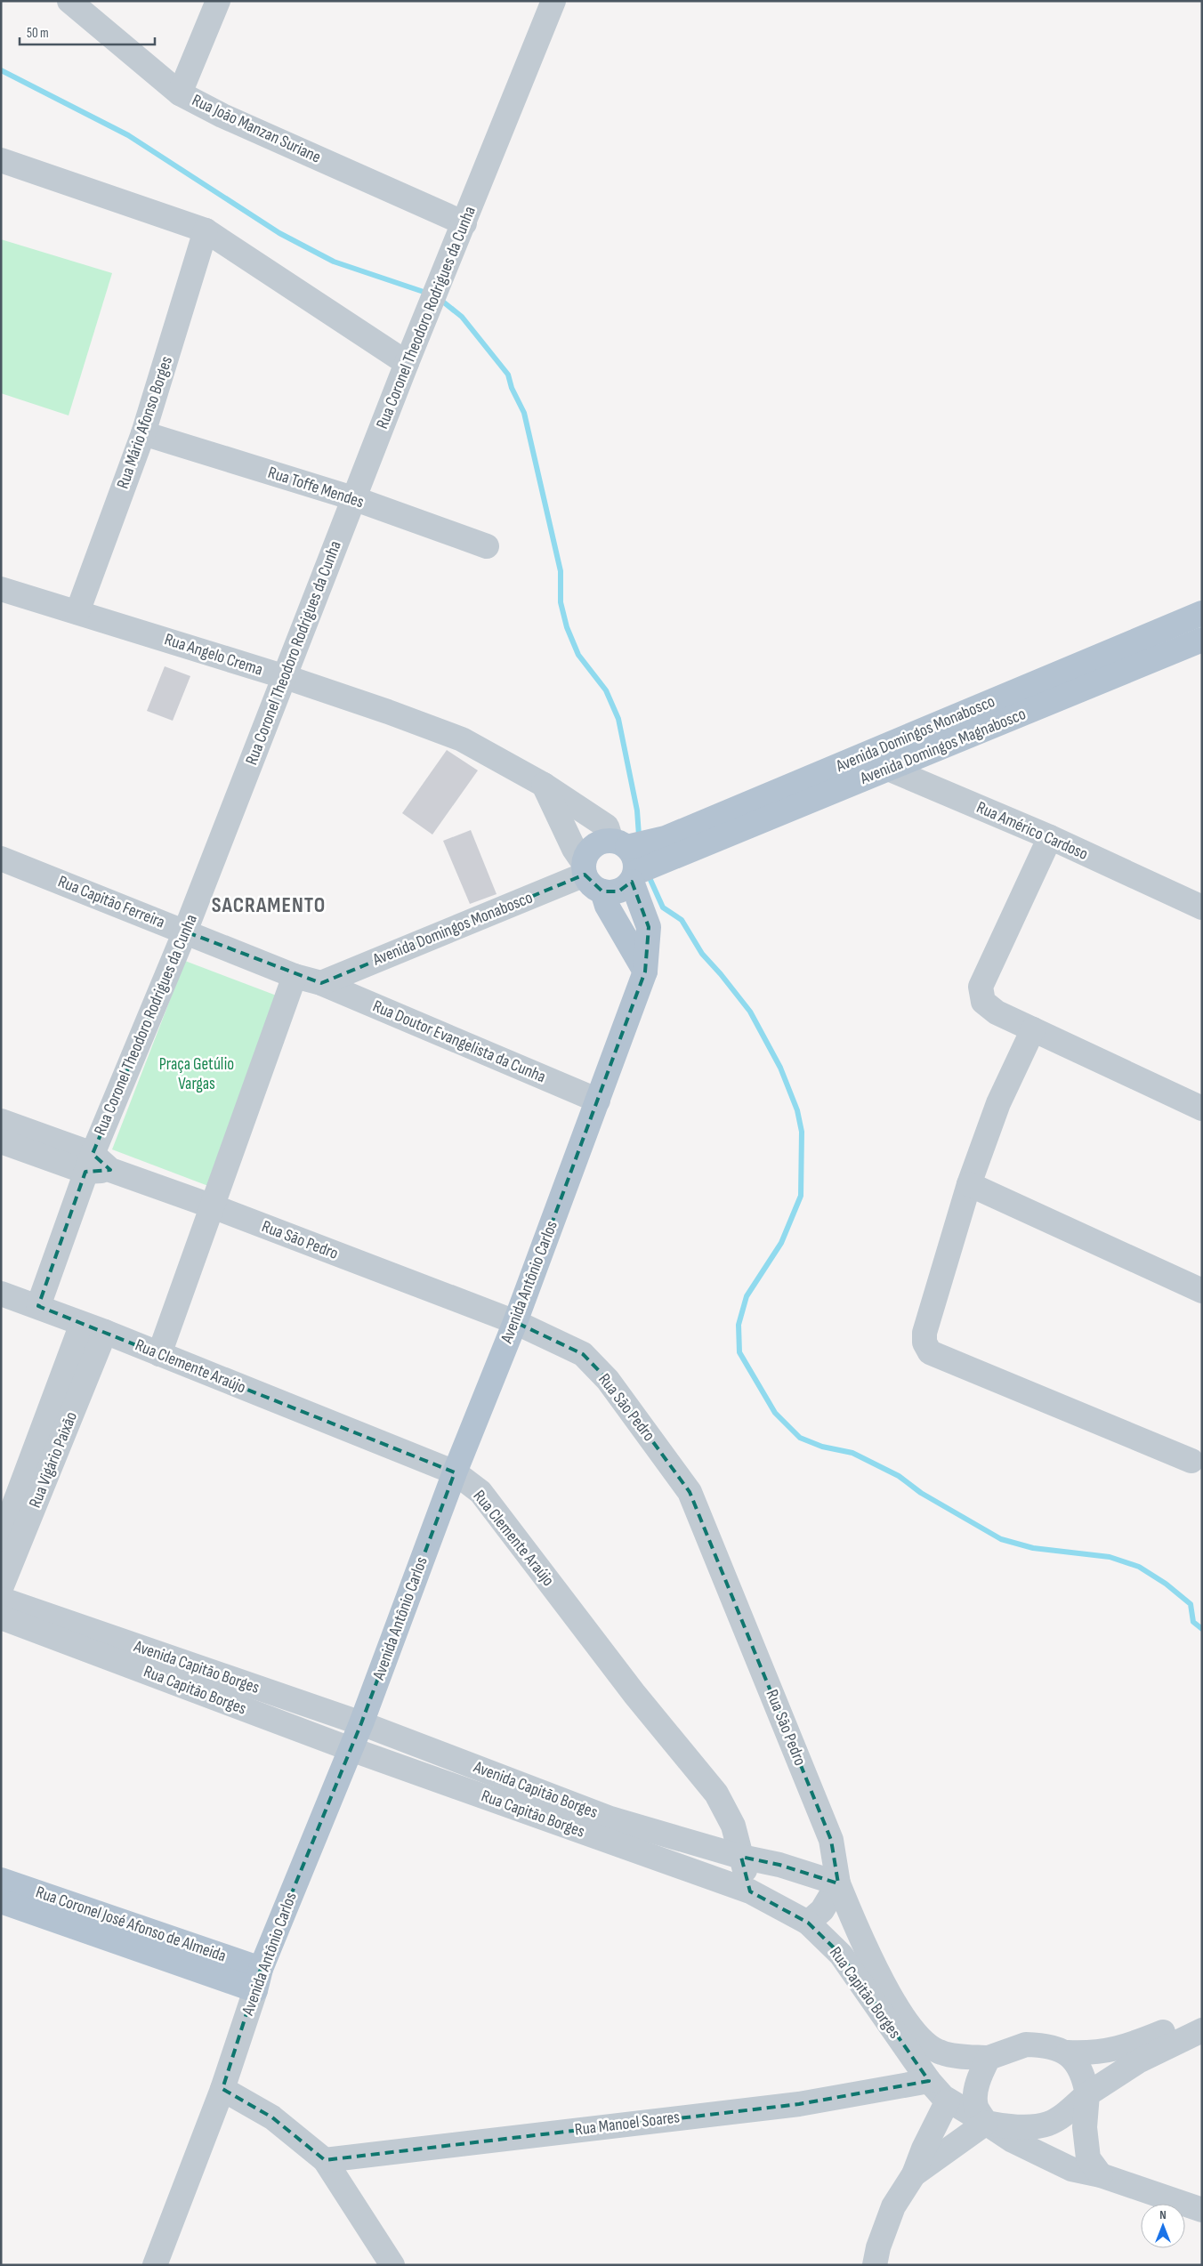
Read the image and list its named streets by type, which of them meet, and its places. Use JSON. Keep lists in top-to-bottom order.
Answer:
{
  "streets": {
    "main road": [
      "Avenida Domingos Monabosco",
      "Avenida Domingos Magnabosco",
      "Avenida Antônio Carlos",
      "Rua Coronel José Afonso de Almeida"
    ],
    "street": [
      "Rua João Manzan Suriane",
      "Rua Coronel Theodoro Rodrigues da Cunha",
      "Rua Mário Afonso Borges",
      "Rua Toffe Mendes",
      "Rua Angelo Crema",
      "Rua Américo Cardoso",
      "Rua Capitão Ferreira",
      "Rua Doutor Evangelista da Cunha",
      "Rua São Pedro",
      "Rua Clemente Araújo",
      "Rua Vigário Paixão",
      "Avenida Capitão Borges",
      "Rua Capitão Borges",
      "Rua Manoel Soares"
    ]
  },
  "crossings": [
    ["Rua João Manzan Suriane", "Rua Coronel Theodoro Rodrigues da Cunha"],
    ["Rua Coronel Theodoro Rodrigues da Cunha", "Rua Toffe Mendes"],
    ["Rua Coronel Theodoro Rodrigues da Cunha", "Rua Angelo Crema"],
    ["Rua Coronel Theodoro Rodrigues da Cunha", "Rua Capitão Ferreira"],
    ["Rua Coronel Theodoro Rodrigues da Cunha", "Rua São Pedro"],
    ["Rua Coronel Theodoro Rodrigues da Cunha", "Rua Clemente Araújo"],
    ["Rua Mário Afonso Borges", "Rua Toffe Mendes"],
    ["Rua Mário Afonso Borges", "Rua Angelo Crema"],
    ["Rua Angelo Crema", "Avenida Domingos Monabosco"],
    ["Rua Angelo Crema", "Avenida Domingos Magnabosco"],
    ["Rua Angelo Crema", "Avenida Antônio Carlos"],
    ["Avenida Domingos Monabosco", "Avenida Domingos Magnabosco"],
    ["Avenida Domingos Monabosco", "Rua Américo Cardoso"],
    ["Avenida Domingos Monabosco", "Rua Capitão Ferreira"],
    ["Avenida Domingos Monabosco", "Rua Doutor Evangelista da Cunha"],
    ["Avenida Domingos Monabosco", "Avenida Antônio Carlos"],
    ["Avenida Domingos Magnabosco", "Rua Américo Cardoso"],
    ["Avenida Domingos Magnabosco", "Avenida Antônio Carlos"],
    ["Rua Capitão Ferreira", "Rua Doutor Evangelista da Cunha"],
    ["Rua Doutor Evangelista da Cunha", "Avenida Antônio Carlos"],
    ["Rua São Pedro", "Avenida Antônio Carlos"],
    ["Rua São Pedro", "Avenida Capitão Borges"],
    ["Avenida Antônio Carlos", "Rua Clemente Araújo"],
    ["Avenida Antônio Carlos", "Avenida Capitão Borges"],
    ["Avenida Antônio Carlos", "Rua Capitão Borges"],
    ["Avenida Antônio Carlos", "Rua Coronel José Afonso de Almeida"],
    ["Rua Clemente Araújo", "Rua Vigário Paixão"],
    ["Rua Clemente Araújo", "Avenida Capitão Borges"],
    ["Rua Clemente Araújo", "Rua Capitão Borges"],
    ["Rua Vigário Paixão", "Avenida Capitão Borges"],
    ["Rua Vigário Paixão", "Rua Capitão Borges"],
    ["Avenida Capitão Borges", "Rua Capitão Borges"],
    ["Rua Capitão Borges", "Rua Manoel Soares"]
  ],
  "districts": ["SACRAMENTO"],
  "parks": ["Praça Getúlio Vargas"],
  "scale_bar": "50 m",
  "north": "top"
}
